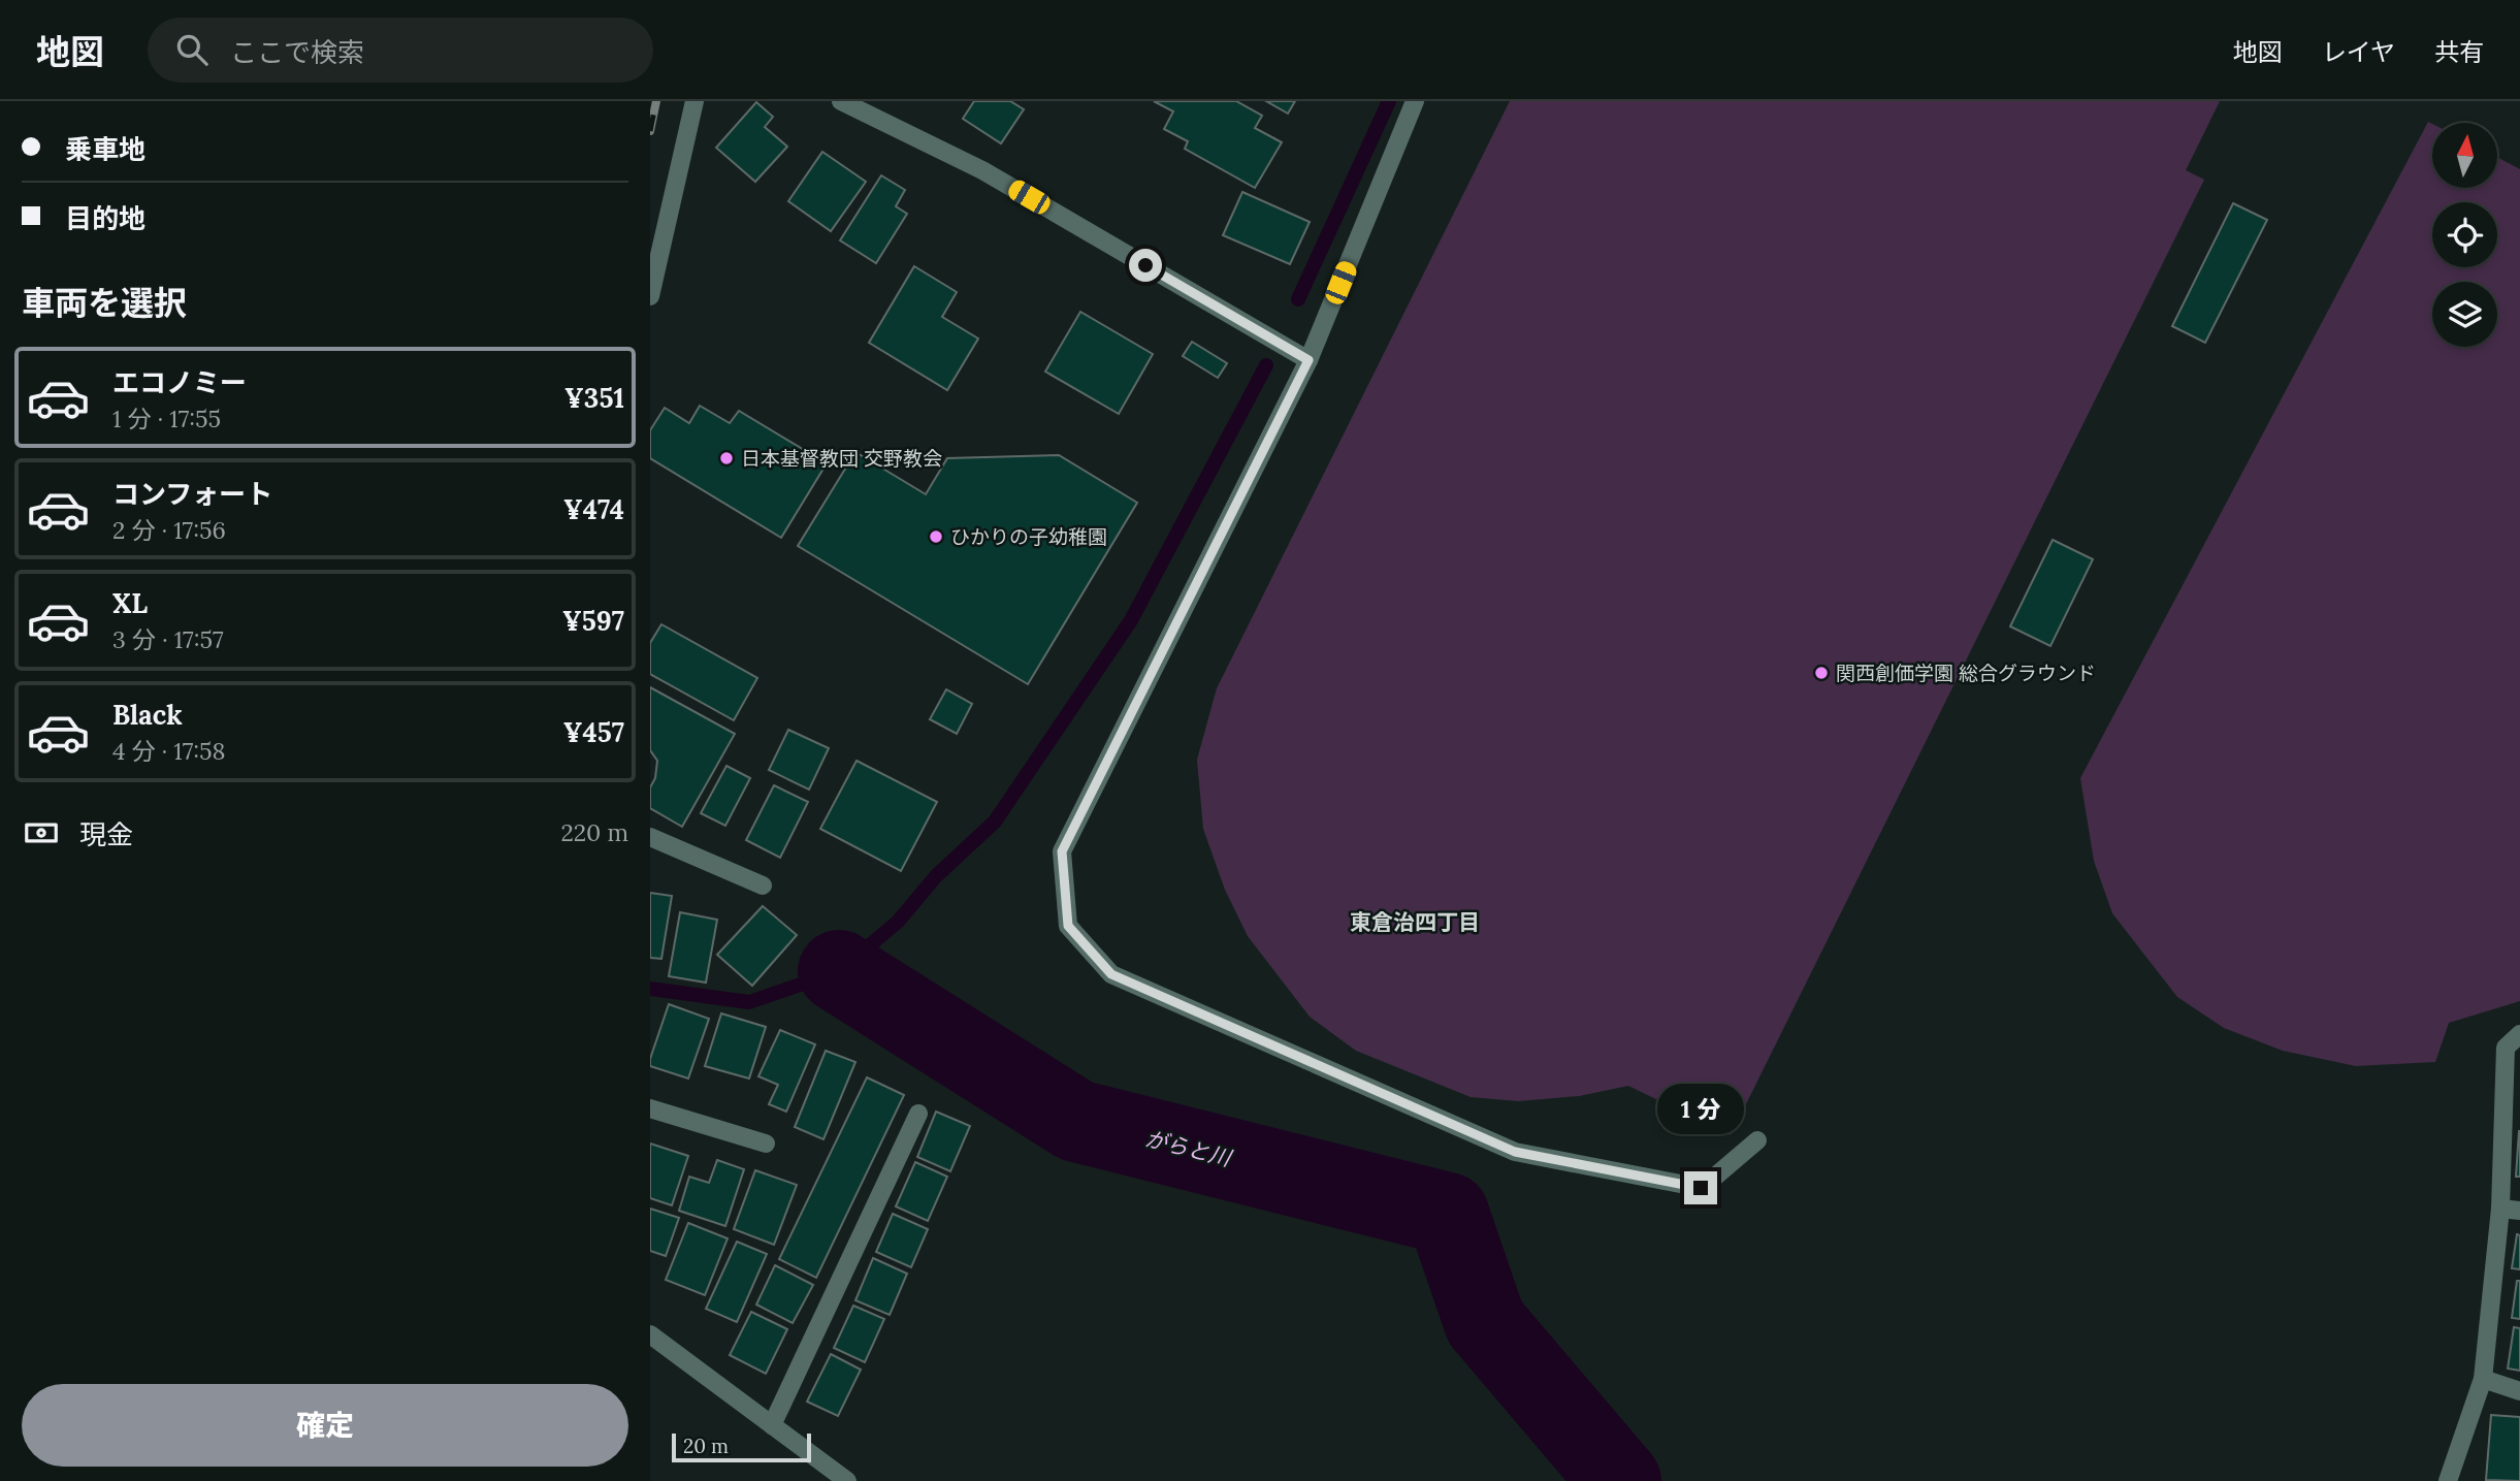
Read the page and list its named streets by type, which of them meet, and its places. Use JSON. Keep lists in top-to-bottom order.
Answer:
{
  "districts": ["東倉治四丁目"],
  "water": ["がらと川"],
  "places": ["日本基督教団 交野教会", "ひかりの子幼稚園", "関西創価学園 総合グラウンド"],
  "scale_bar": "20 m",
  "north": "top",
  "page": {
    "header": "地図",
    "search": "ここで検索",
    "nav": ["地図", "レイヤ", "共有"],
    "banner": ["乗車地", "目的地"],
    "heading": "車両を選択",
    "list": [
      {
        "name": "エコノミー",
        "note": "1 分 · 17:55",
        "value": "¥351"
      },
      {
        "name": "コンフォート",
        "note": "2 分 · 17:56",
        "value": "¥474"
      },
      {
        "name": "XL",
        "note": "3 分 · 17:57",
        "value": "¥597"
      },
      {
        "name": "Black",
        "note": "4 分 · 17:58",
        "value": "¥457"
      }
    ],
    "pay": ["現金", "220 m"],
    "bubble": "1 分",
    "buttons": "確定",
    "scale": "20 m"
  }
}
